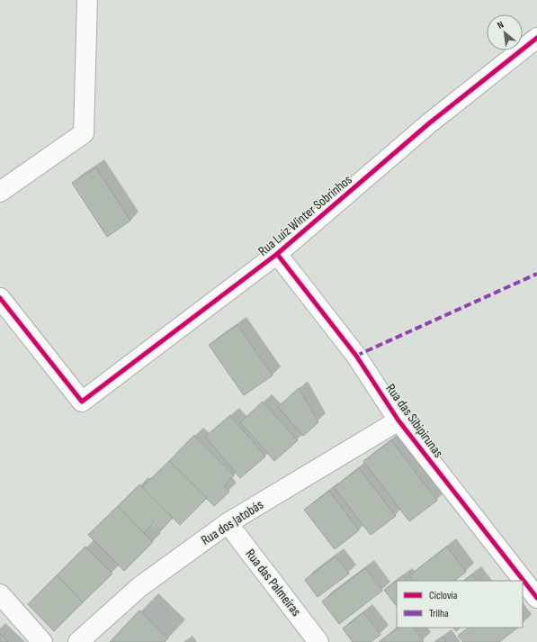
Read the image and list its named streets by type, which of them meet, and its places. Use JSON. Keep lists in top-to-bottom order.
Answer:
{
  "streets": {
    "street": [
      "Rua Luiz Winter Sobrinhos",
      "Rua das Sibipirunas",
      "Rua dos Jatobás",
      "Rua das Palmeiras"
    ]
  },
  "crossings": [
    ["Rua Luiz Winter Sobrinhos", "Rua das Sibipirunas"],
    ["Rua das Sibipirunas", "Rua dos Jatobás"],
    ["Rua dos Jatobás", "Rua das Palmeiras"]
  ],
  "legend": ["Ciclovia", "Trilha"],
  "north": "top left"
}
